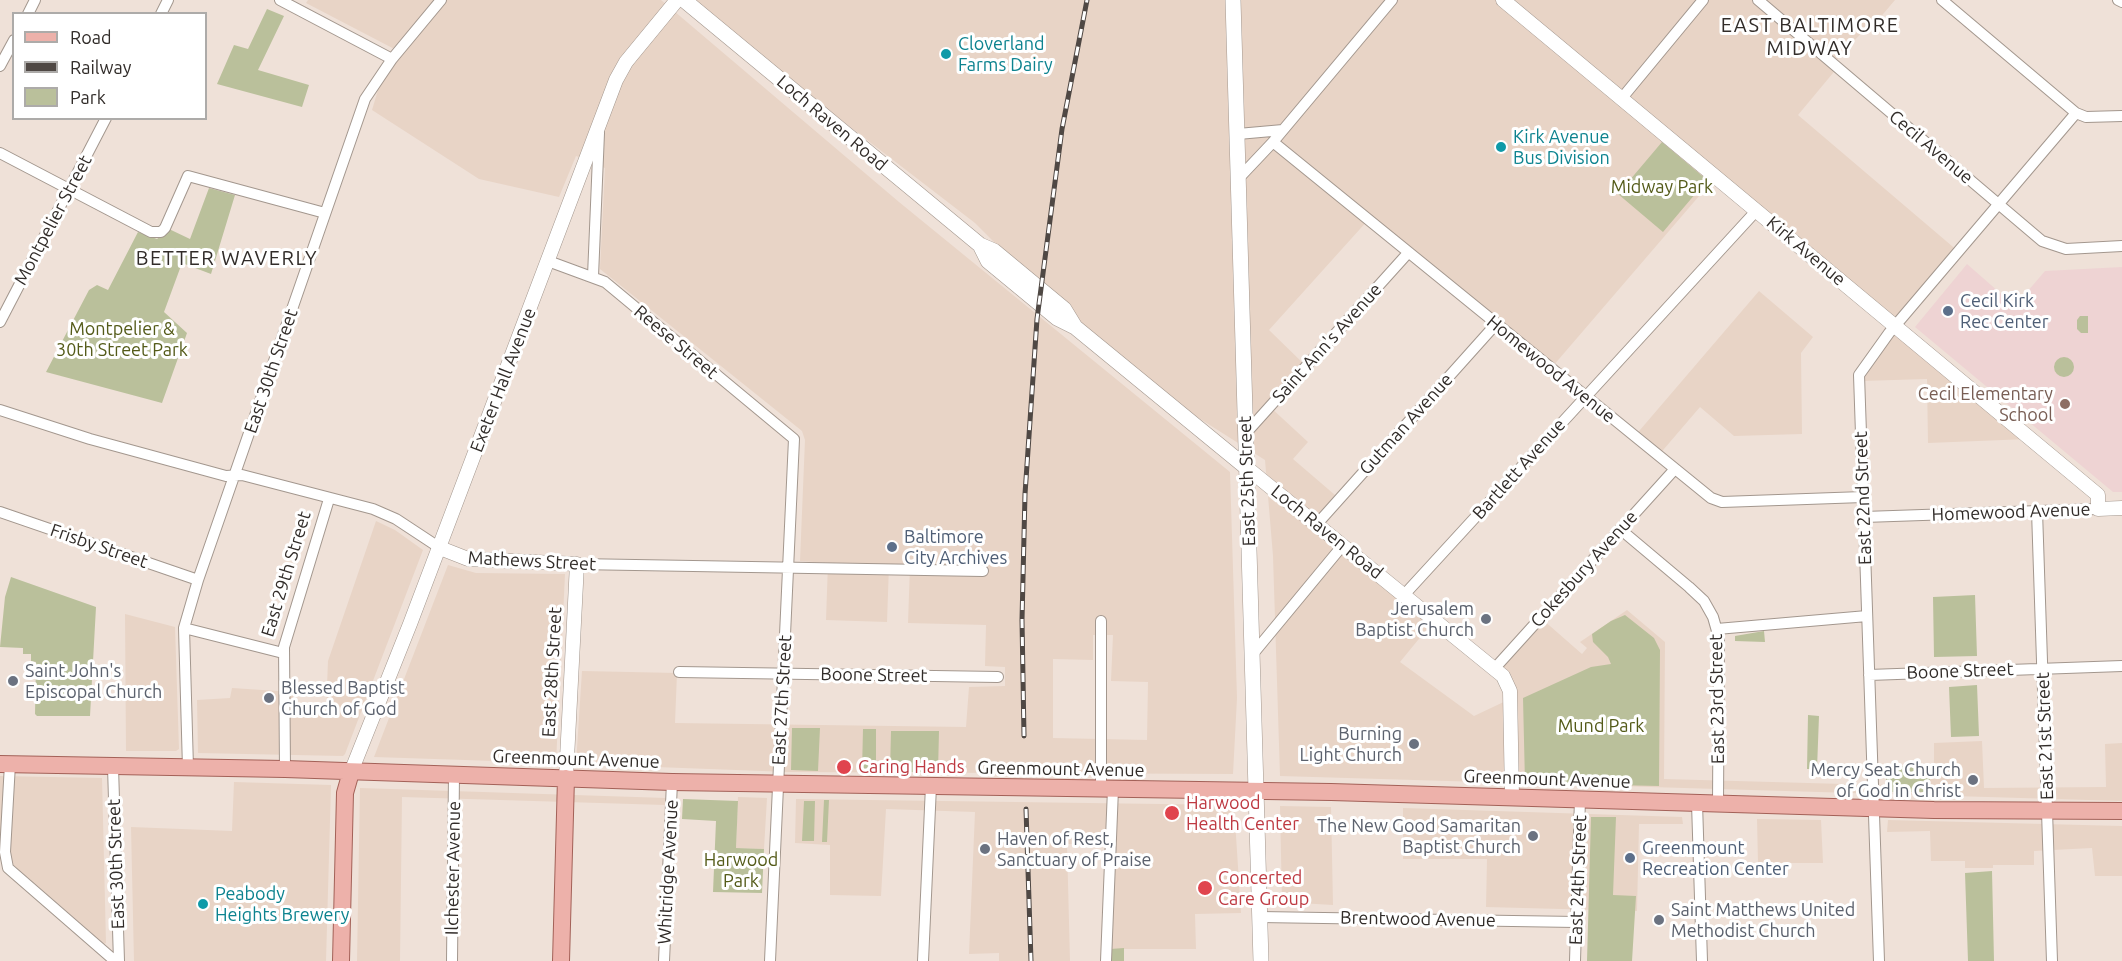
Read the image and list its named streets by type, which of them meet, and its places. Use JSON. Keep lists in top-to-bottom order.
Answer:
{
  "streets": {
    "main road": [
      "Loch Raven Road",
      "East 25th Street",
      "East 28th Street",
      "Greenmount Avenue"
    ],
    "street": [
      "Cecil Avenue",
      "Montpelier Street",
      "Kirk Avenue",
      "Reese Street",
      "Saint Ann's Avenue",
      "Homewood Avenue",
      "East 30th Street",
      "Exeter Hall Avenue",
      "Gutman Avenue",
      "Bartlett Avenue",
      "East 22nd Street",
      "Frisby Street",
      "Mathews Street",
      "Cokesbury Avenue",
      "East 29th Street",
      "Boone Street",
      "East 23rd Street",
      "East 27th Street",
      "East 21st Street",
      "Ilchester Avenue",
      "Whitridge Avenue",
      "East 24th Street",
      "Brentwood Avenue"
    ]
  },
  "crossings": [
    ["Loch Raven Road", "Gutman Avenue"],
    ["Loch Raven Road", "Bartlett Avenue"],
    ["Loch Raven Road", "East 25th Street"],
    ["Loch Raven Road", "Cokesbury Avenue"],
    ["Cecil Avenue", "East 22nd Street"],
    ["Kirk Avenue", "Homewood Avenue"],
    ["Kirk Avenue", "Bartlett Avenue"],
    ["Kirk Avenue", "East 22nd Street"],
    ["Reese Street", "Exeter Hall Avenue"],
    ["Reese Street", "East 27th Street"],
    ["Saint Ann's Avenue", "Homewood Avenue"],
    ["Saint Ann's Avenue", "East 25th Street"],
    ["Homewood Avenue", "Gutman Avenue"],
    ["Homewood Avenue", "Bartlett Avenue"],
    ["Homewood Avenue", "East 22nd Street"],
    ["Homewood Avenue", "Cokesbury Avenue"],
    ["Homewood Avenue", "East 21st Street"],
    ["East 30th Street", "Frisby Street"],
    ["East 30th Street", "Mathews Street"],
    ["East 30th Street", "Greenmount Avenue"],
    ["Exeter Hall Avenue", "Mathews Street"],
    ["Exeter Hall Avenue", "Greenmount Avenue"],
    ["East 25th Street", "Greenmount Avenue"],
    ["East 25th Street", "Brentwood Avenue"],
    ["East 22nd Street", "Boone Street"],
    ["East 22nd Street", "Greenmount Avenue"],
    ["Mathews Street", "East 29th Street"],
    ["Mathews Street", "East 28th Street"],
    ["Mathews Street", "East 27th Street"],
    ["Cokesbury Avenue", "East 23rd Street"],
    ["East 29th Street", "Greenmount Avenue"],
    ["Boone Street", "East 27th Street"],
    ["Boone Street", "East 21st Street"],
    ["East 28th Street", "Greenmount Avenue"],
    ["East 23rd Street", "Greenmount Avenue"],
    ["East 27th Street", "Greenmount Avenue"],
    ["East 21st Street", "Greenmount Avenue"],
    ["Greenmount Avenue", "Ilchester Avenue"],
    ["Greenmount Avenue", "Whitridge Avenue"],
    ["Greenmount Avenue", "East 24th Street"],
    ["East 24th Street", "Brentwood Avenue"]
  ],
  "districts": ["EAST BALTIMORE MIDWAY", "BETTER WAVERLY"],
  "parks": [
    "Midway Park",
    "Montpelier & 30th Street Park",
    "Mund Park",
    "Harwood Park"
  ],
  "places": [
    "Cloverland Farms Dairy",
    "Kirk Avenue Bus Division",
    "Cecil Kirk Rec Center",
    "Cecil Elementary School",
    "Baltimore City Archives",
    "Jerusalem Baptist Church",
    "Saint John's Episcopal Church",
    "Blessed Baptist Church of God",
    "Burning Light Church",
    "Caring Hands",
    "Mercy Seat Church of God in Christ",
    "Harwood Health Center",
    "The New Good Samaritan Baptist Church",
    "Haven of Rest, Sanctuary of Praise",
    "Greenmount Recreation Center",
    "Concerted Care Group",
    "Peabody Heights Brewery",
    "Saint Matthews United Methodist Church"
  ],
  "legend": ["Road", "Railway", "Park"]
}
